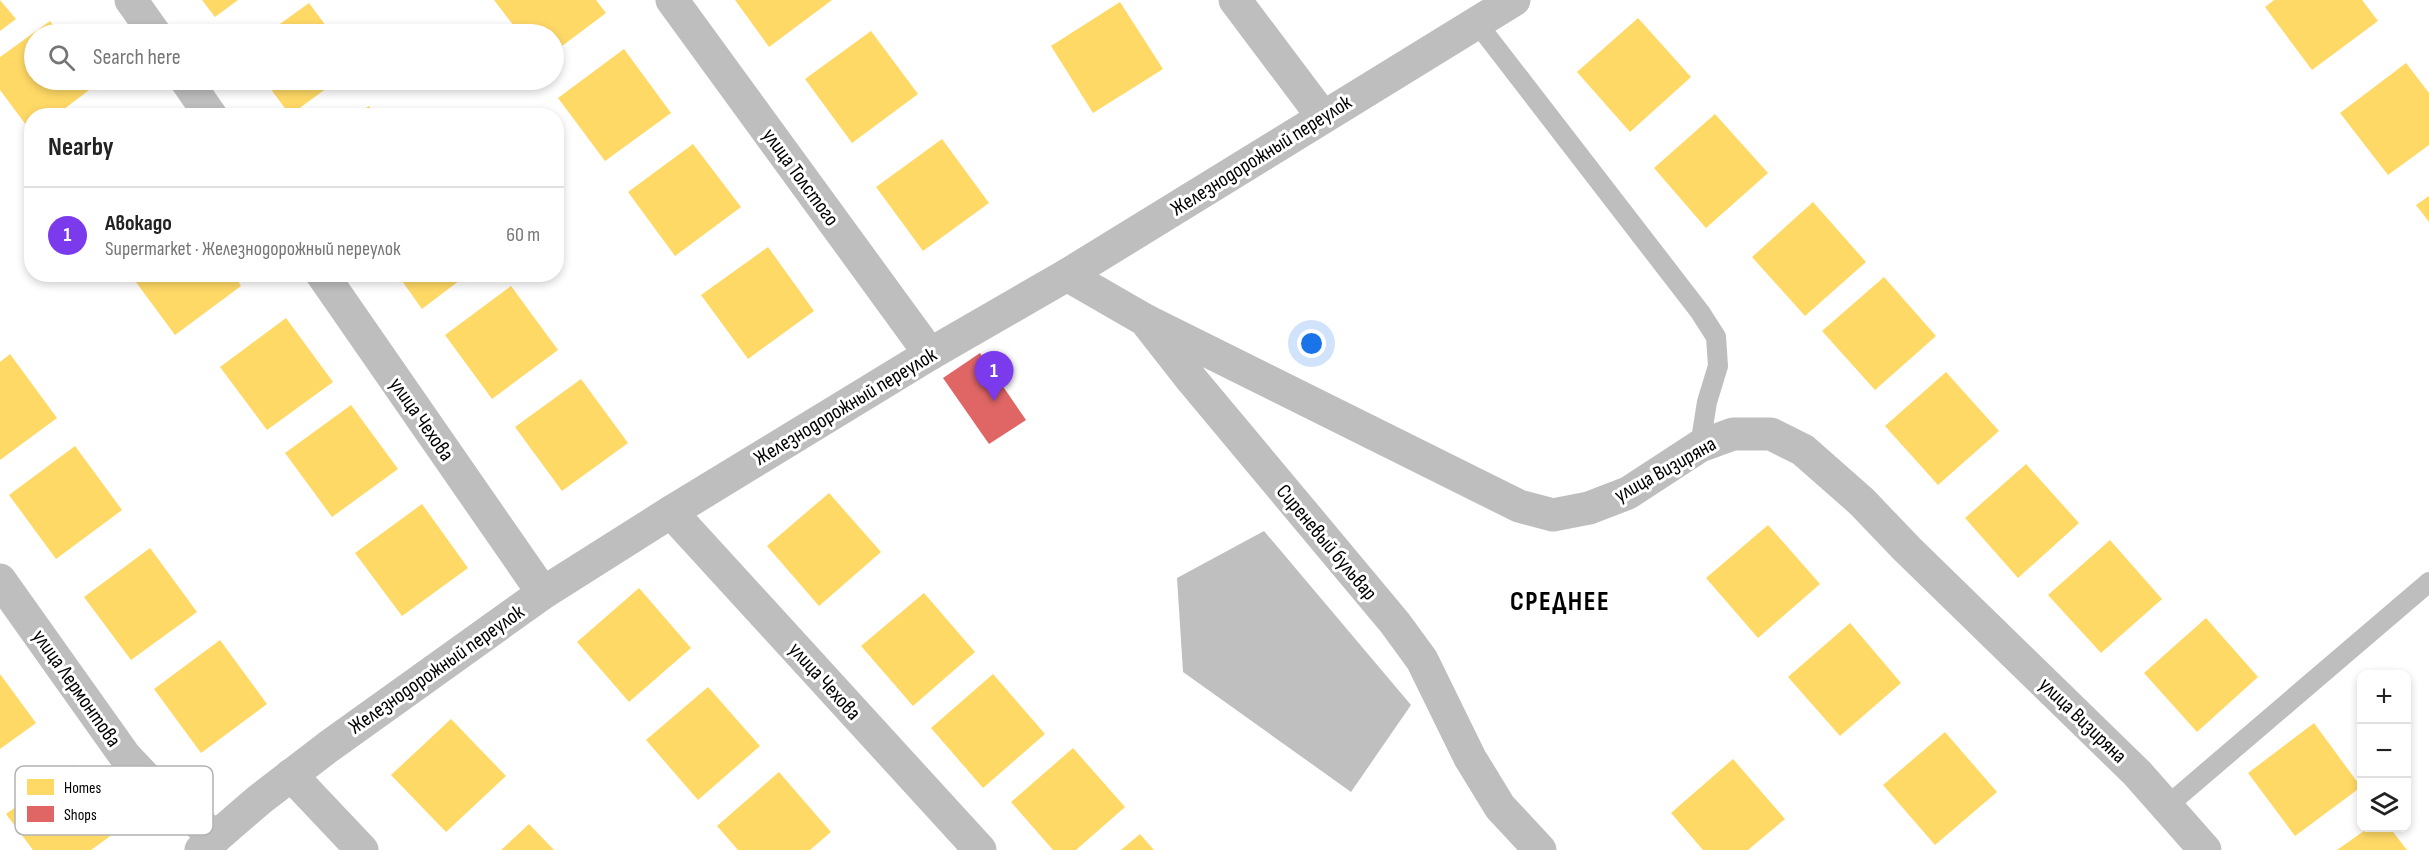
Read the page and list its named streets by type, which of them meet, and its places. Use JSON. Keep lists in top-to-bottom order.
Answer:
{
  "streets": {
    "street": [
      "Железнодорожный переулок",
      "улица Толстого",
      "улица Чехова",
      "улица Визиряна",
      "Сиреневый бульвар",
      "улица Лермонтова"
    ]
  },
  "crossings": [
    ["Железнодорожный переулок", "улица Толстого"],
    ["Железнодорожный переулок", "улица Чехова"],
    ["Железнодорожный переулок", "Сиреневый бульвар"],
    ["улица Визиряна", "Сиреневый бульвар"]
  ],
  "districts": ["СРЕДНЕЕ"],
  "legend": ["Homes", "Shops"],
  "page": {
    "search": "Search here",
    "heading": "Nearby",
    "list": [
      {
        "mark": "1",
        "name": "Авокадо",
        "note": "Supermarket · Железнодорожный переулок",
        "value": "60 m"
      }
    ],
    "pins": "1",
    "map_buttons": ["+", "−"]
  }
}
